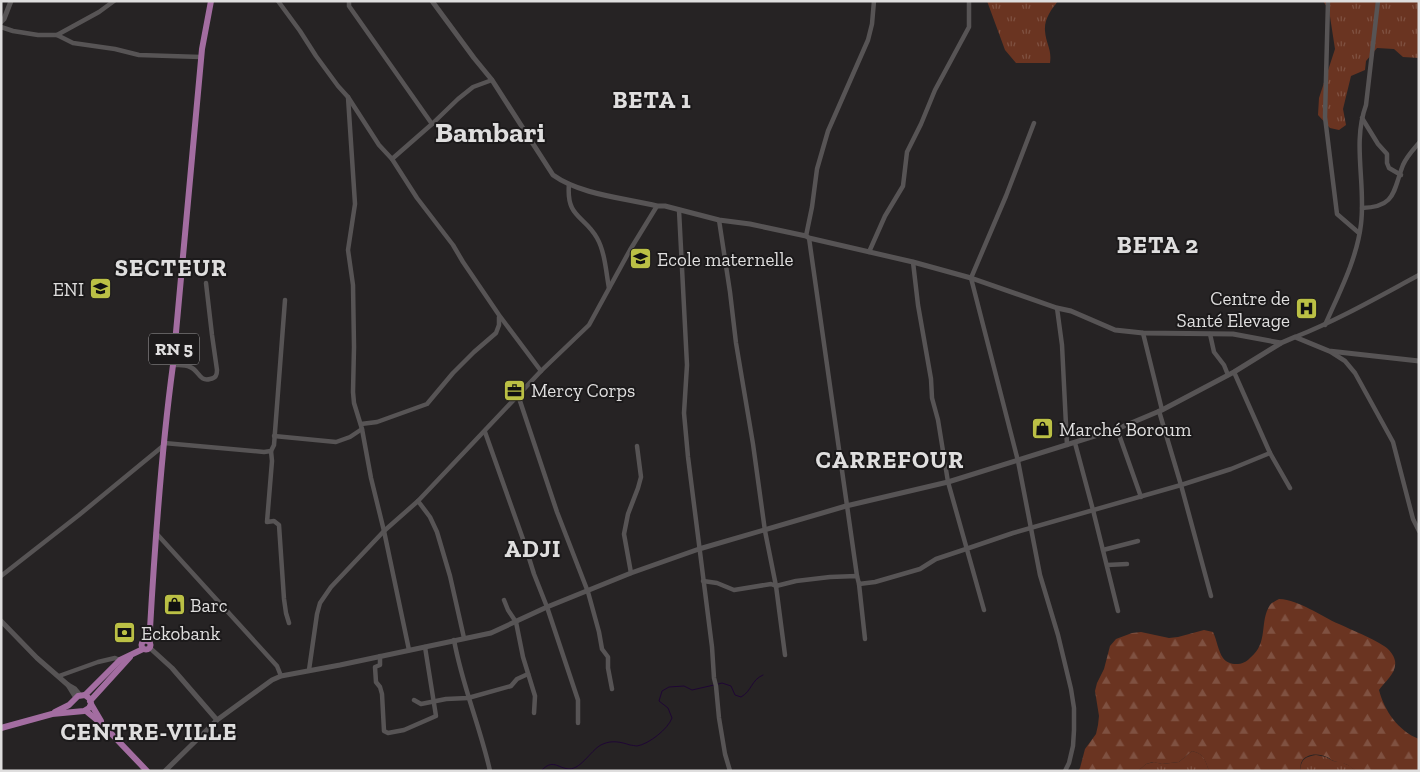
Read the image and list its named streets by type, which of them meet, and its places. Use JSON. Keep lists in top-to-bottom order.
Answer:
{
  "streets": {
    "main road": ["RN 5"]
  },
  "districts": [
    "BETA 1",
    "Bambari",
    "BETA 2",
    "SECTEUR",
    "CARREFOUR",
    "ADJI",
    "CENTRE-VILLE"
  ],
  "places": {
    "school or university": ["Ecole maternelle", "ENI"],
    "hospital": ["Centre de Santé Elevage"],
    "office": ["Mercy Corps"],
    "shop": ["Marché Boroum", "Barc"],
    "bank": ["Eckobank"]
  }
}
